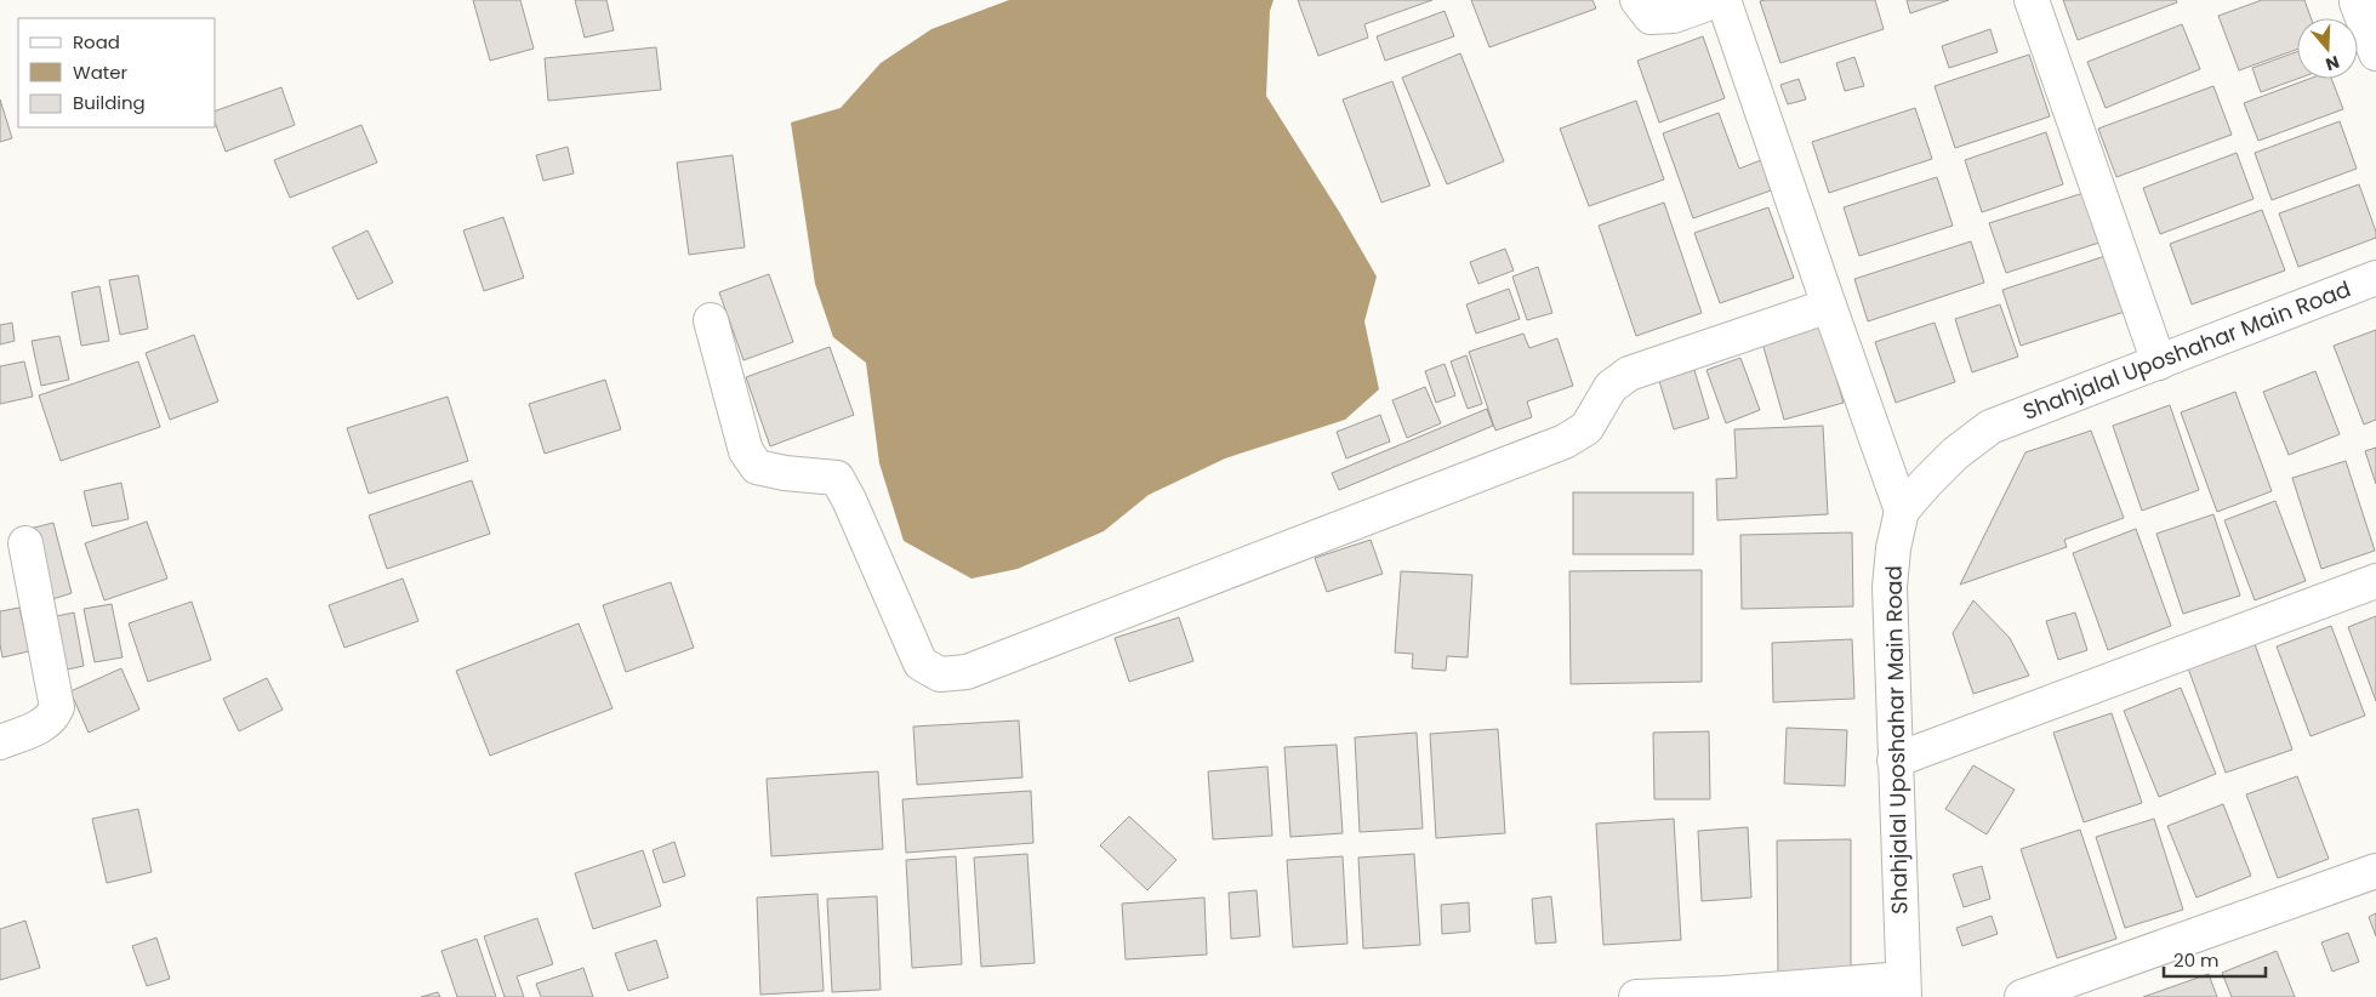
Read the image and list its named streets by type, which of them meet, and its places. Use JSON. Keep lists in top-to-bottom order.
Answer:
{
  "streets": {
    "street": ["Shahjalal Uposhahar Main Road"]
  },
  "legend": ["Road", "Water", "Building"],
  "scale_bar": "20 m",
  "north": "bottom"
}
